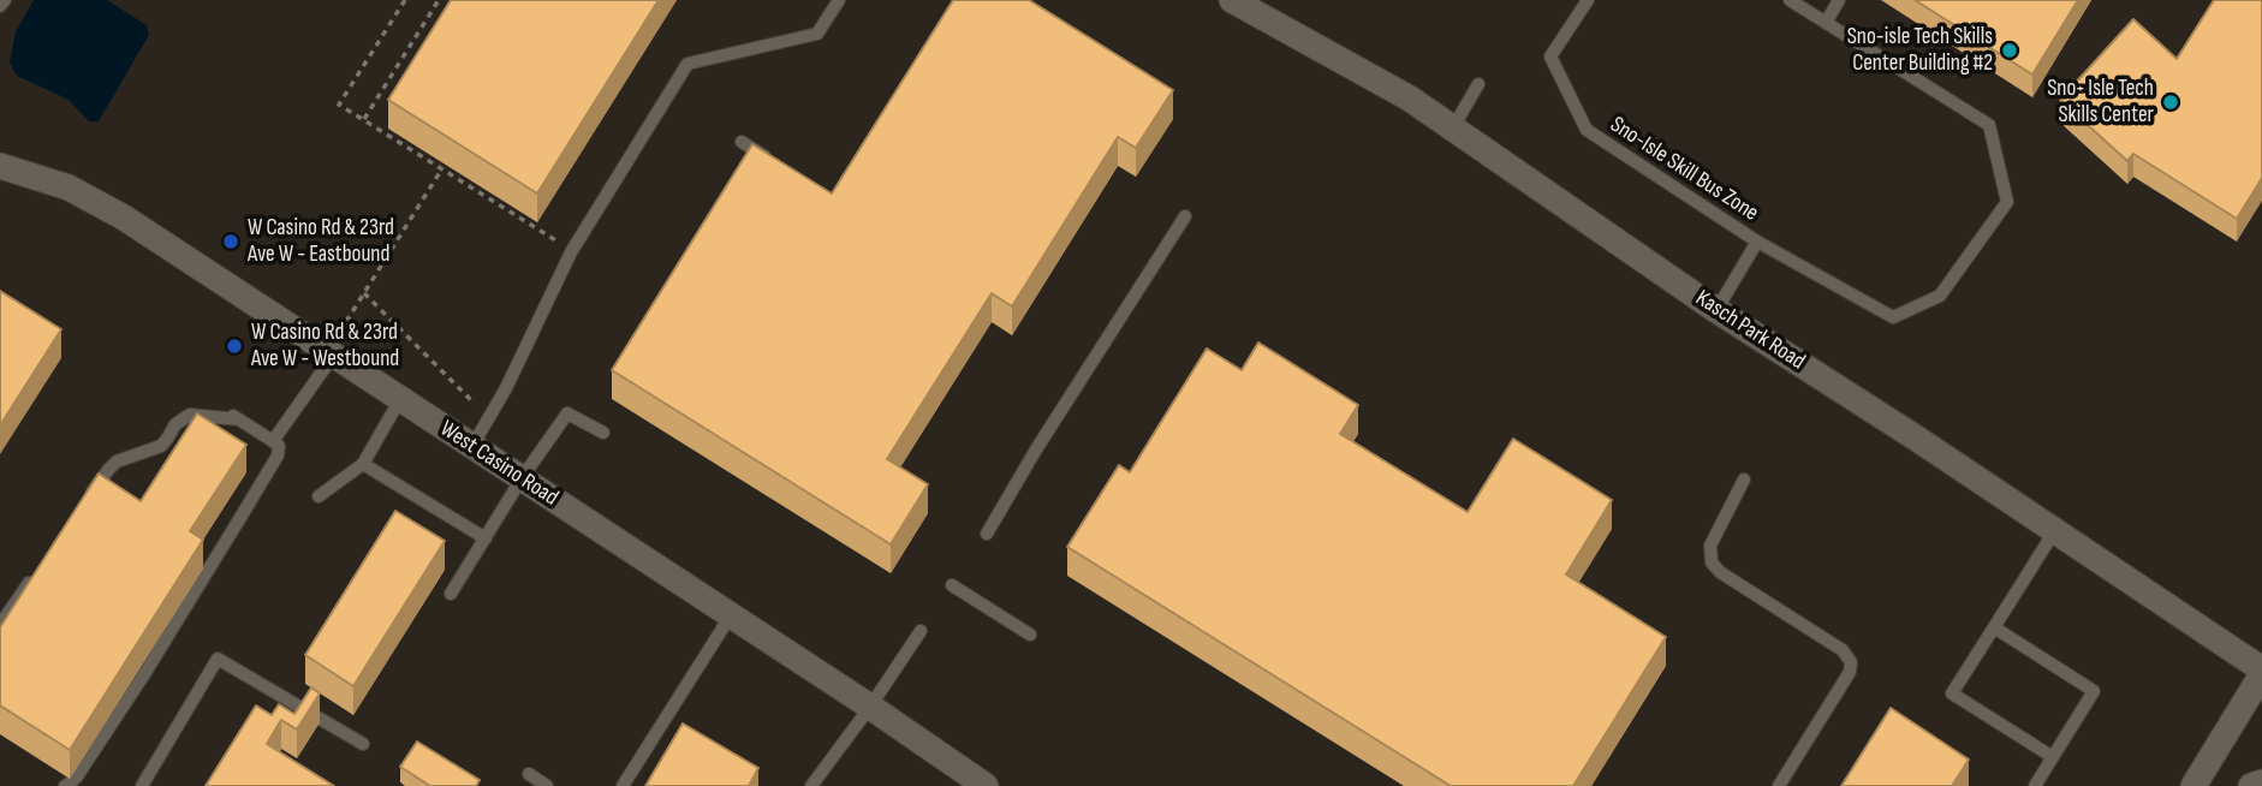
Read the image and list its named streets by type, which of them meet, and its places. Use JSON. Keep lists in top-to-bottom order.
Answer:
{
  "streets": {
    "street": ["Kasch Park Road", "West Casino Road"],
    "lane": ["Sno-Isle Skill Bus Zone"]
  },
  "places": [
    "Sno-isle Tech Skills Center Building #2",
    "Sno- Isle Tech Skills Center",
    "W Casino Rd & 23rd Ave W - Eastbound",
    "W Casino Rd & 23rd Ave W - Westbound"
  ]
}
